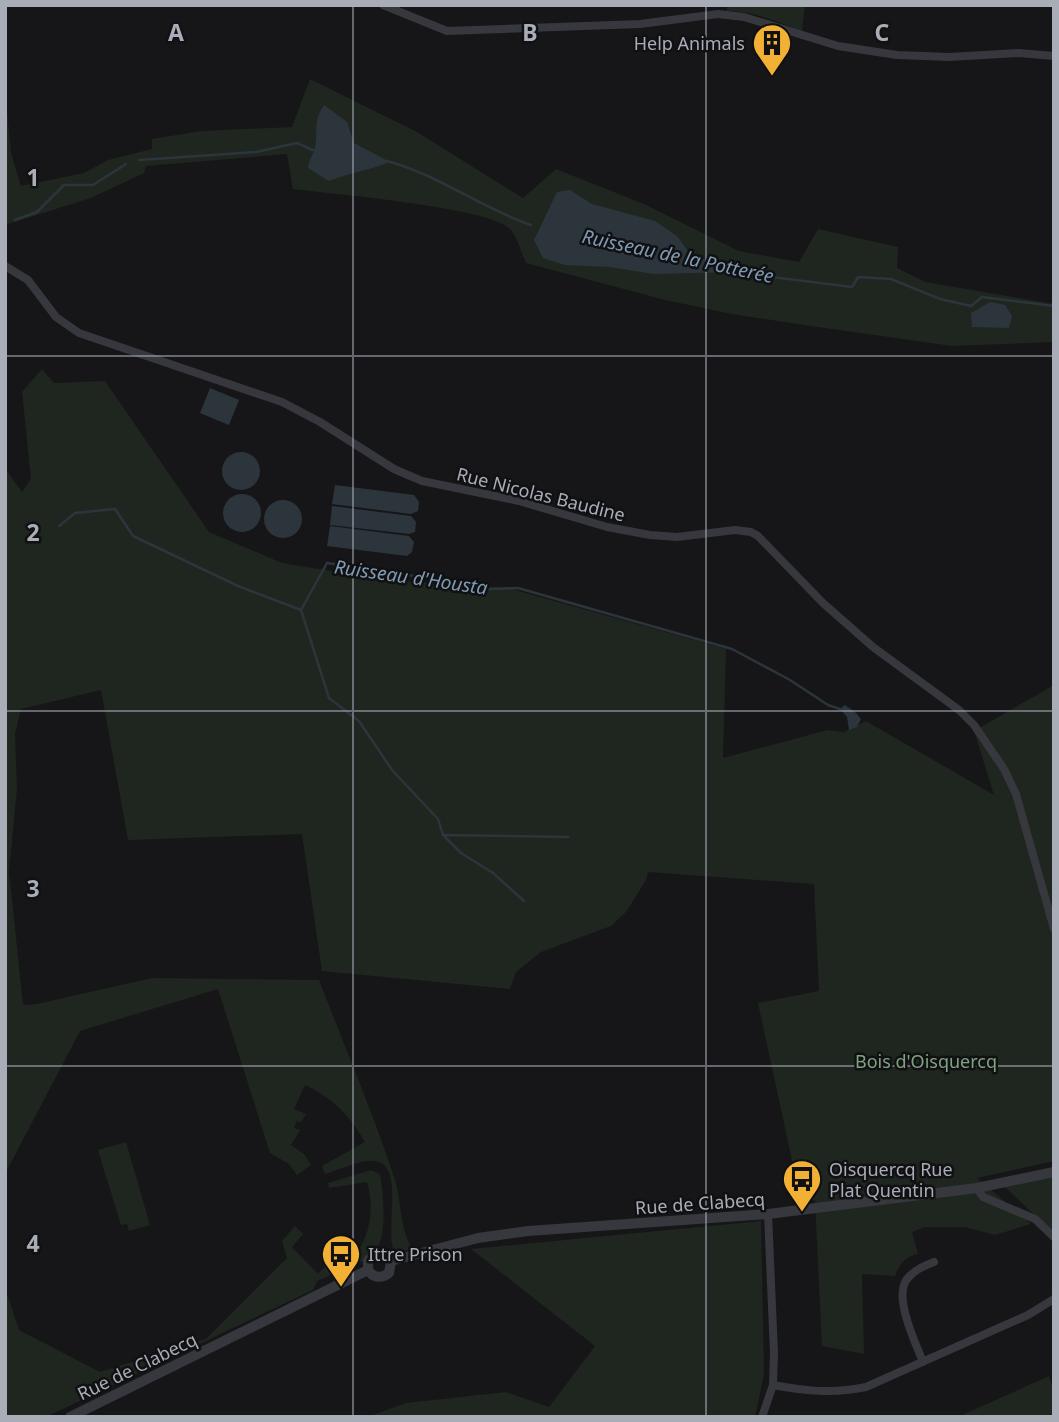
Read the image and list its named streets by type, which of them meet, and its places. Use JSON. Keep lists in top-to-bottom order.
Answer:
{
  "streets": {
    "street": ["Rue Nicolas Baudine", "Rue de Clabecq"]
  },
  "water": ["Ruisseau de la Potterée", "Ruisseau d'Housta"],
  "parks": ["Bois d'Oisquercq"],
  "places": {
    "building": ["Help Animals"],
    "bus stop": ["Oisquercq Rue Plat Quentin", "Ittre Prison"]
  },
  "grid": {
    "columns": ["A", "B", "C"],
    "rows": [
      "1",
      "2",
      "3",
      "4"
    ]
  }
}
